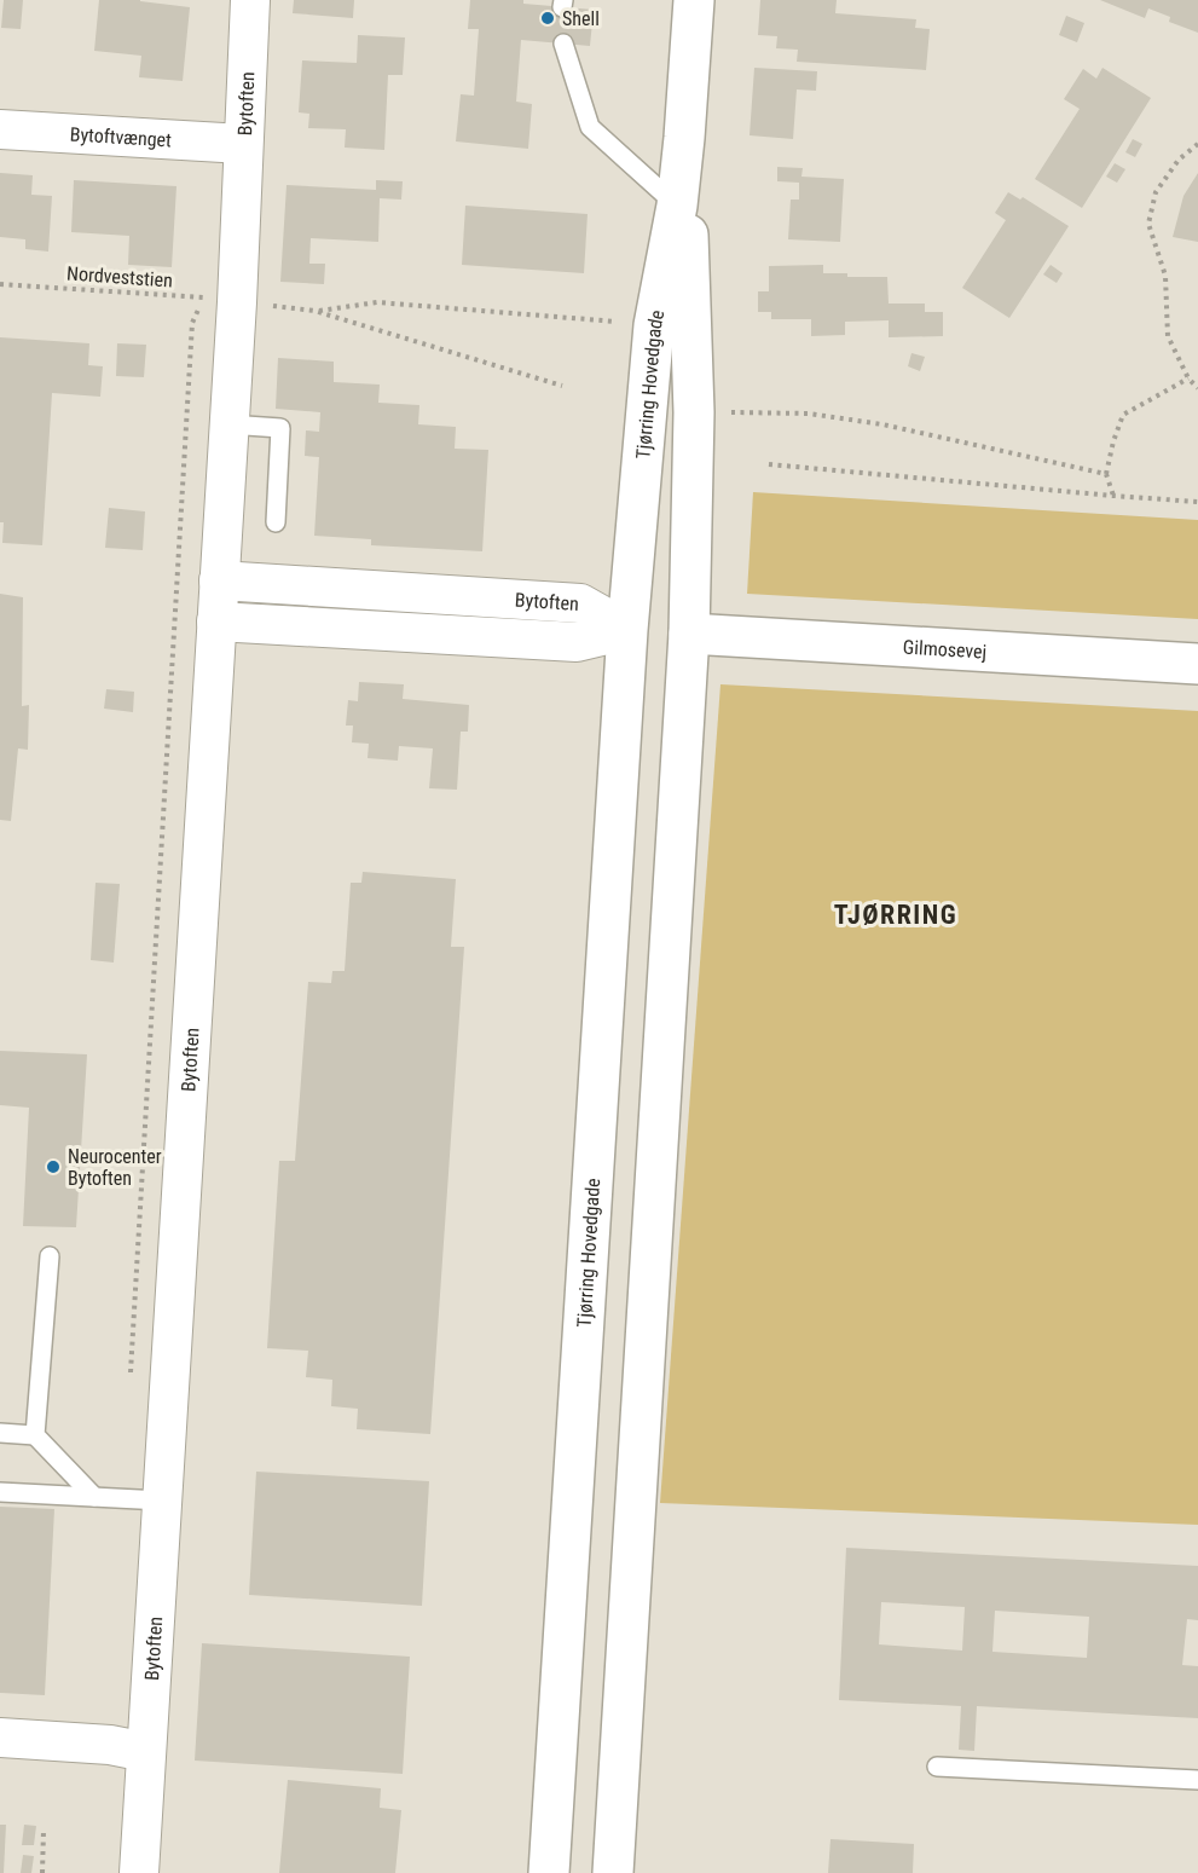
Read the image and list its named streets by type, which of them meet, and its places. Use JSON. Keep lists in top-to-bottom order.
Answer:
{
  "streets": {
    "main road": ["Tjørring Hovedgade", "Gilmosevej"],
    "street": ["Bytoften", "Bytoftvænget"],
    "path": ["Nordveststien"]
  },
  "crossings": [
    ["Bytoften", "Bytoftvænget"],
    ["Bytoften", "Nordveststien"],
    ["Bytoften", "Tjørring Hovedgade"],
    ["Tjørring Hovedgade", "Gilmosevej"]
  ],
  "districts": ["TJØRRING"],
  "places": ["Shell", "Neurocenter Bytoften"]
}
